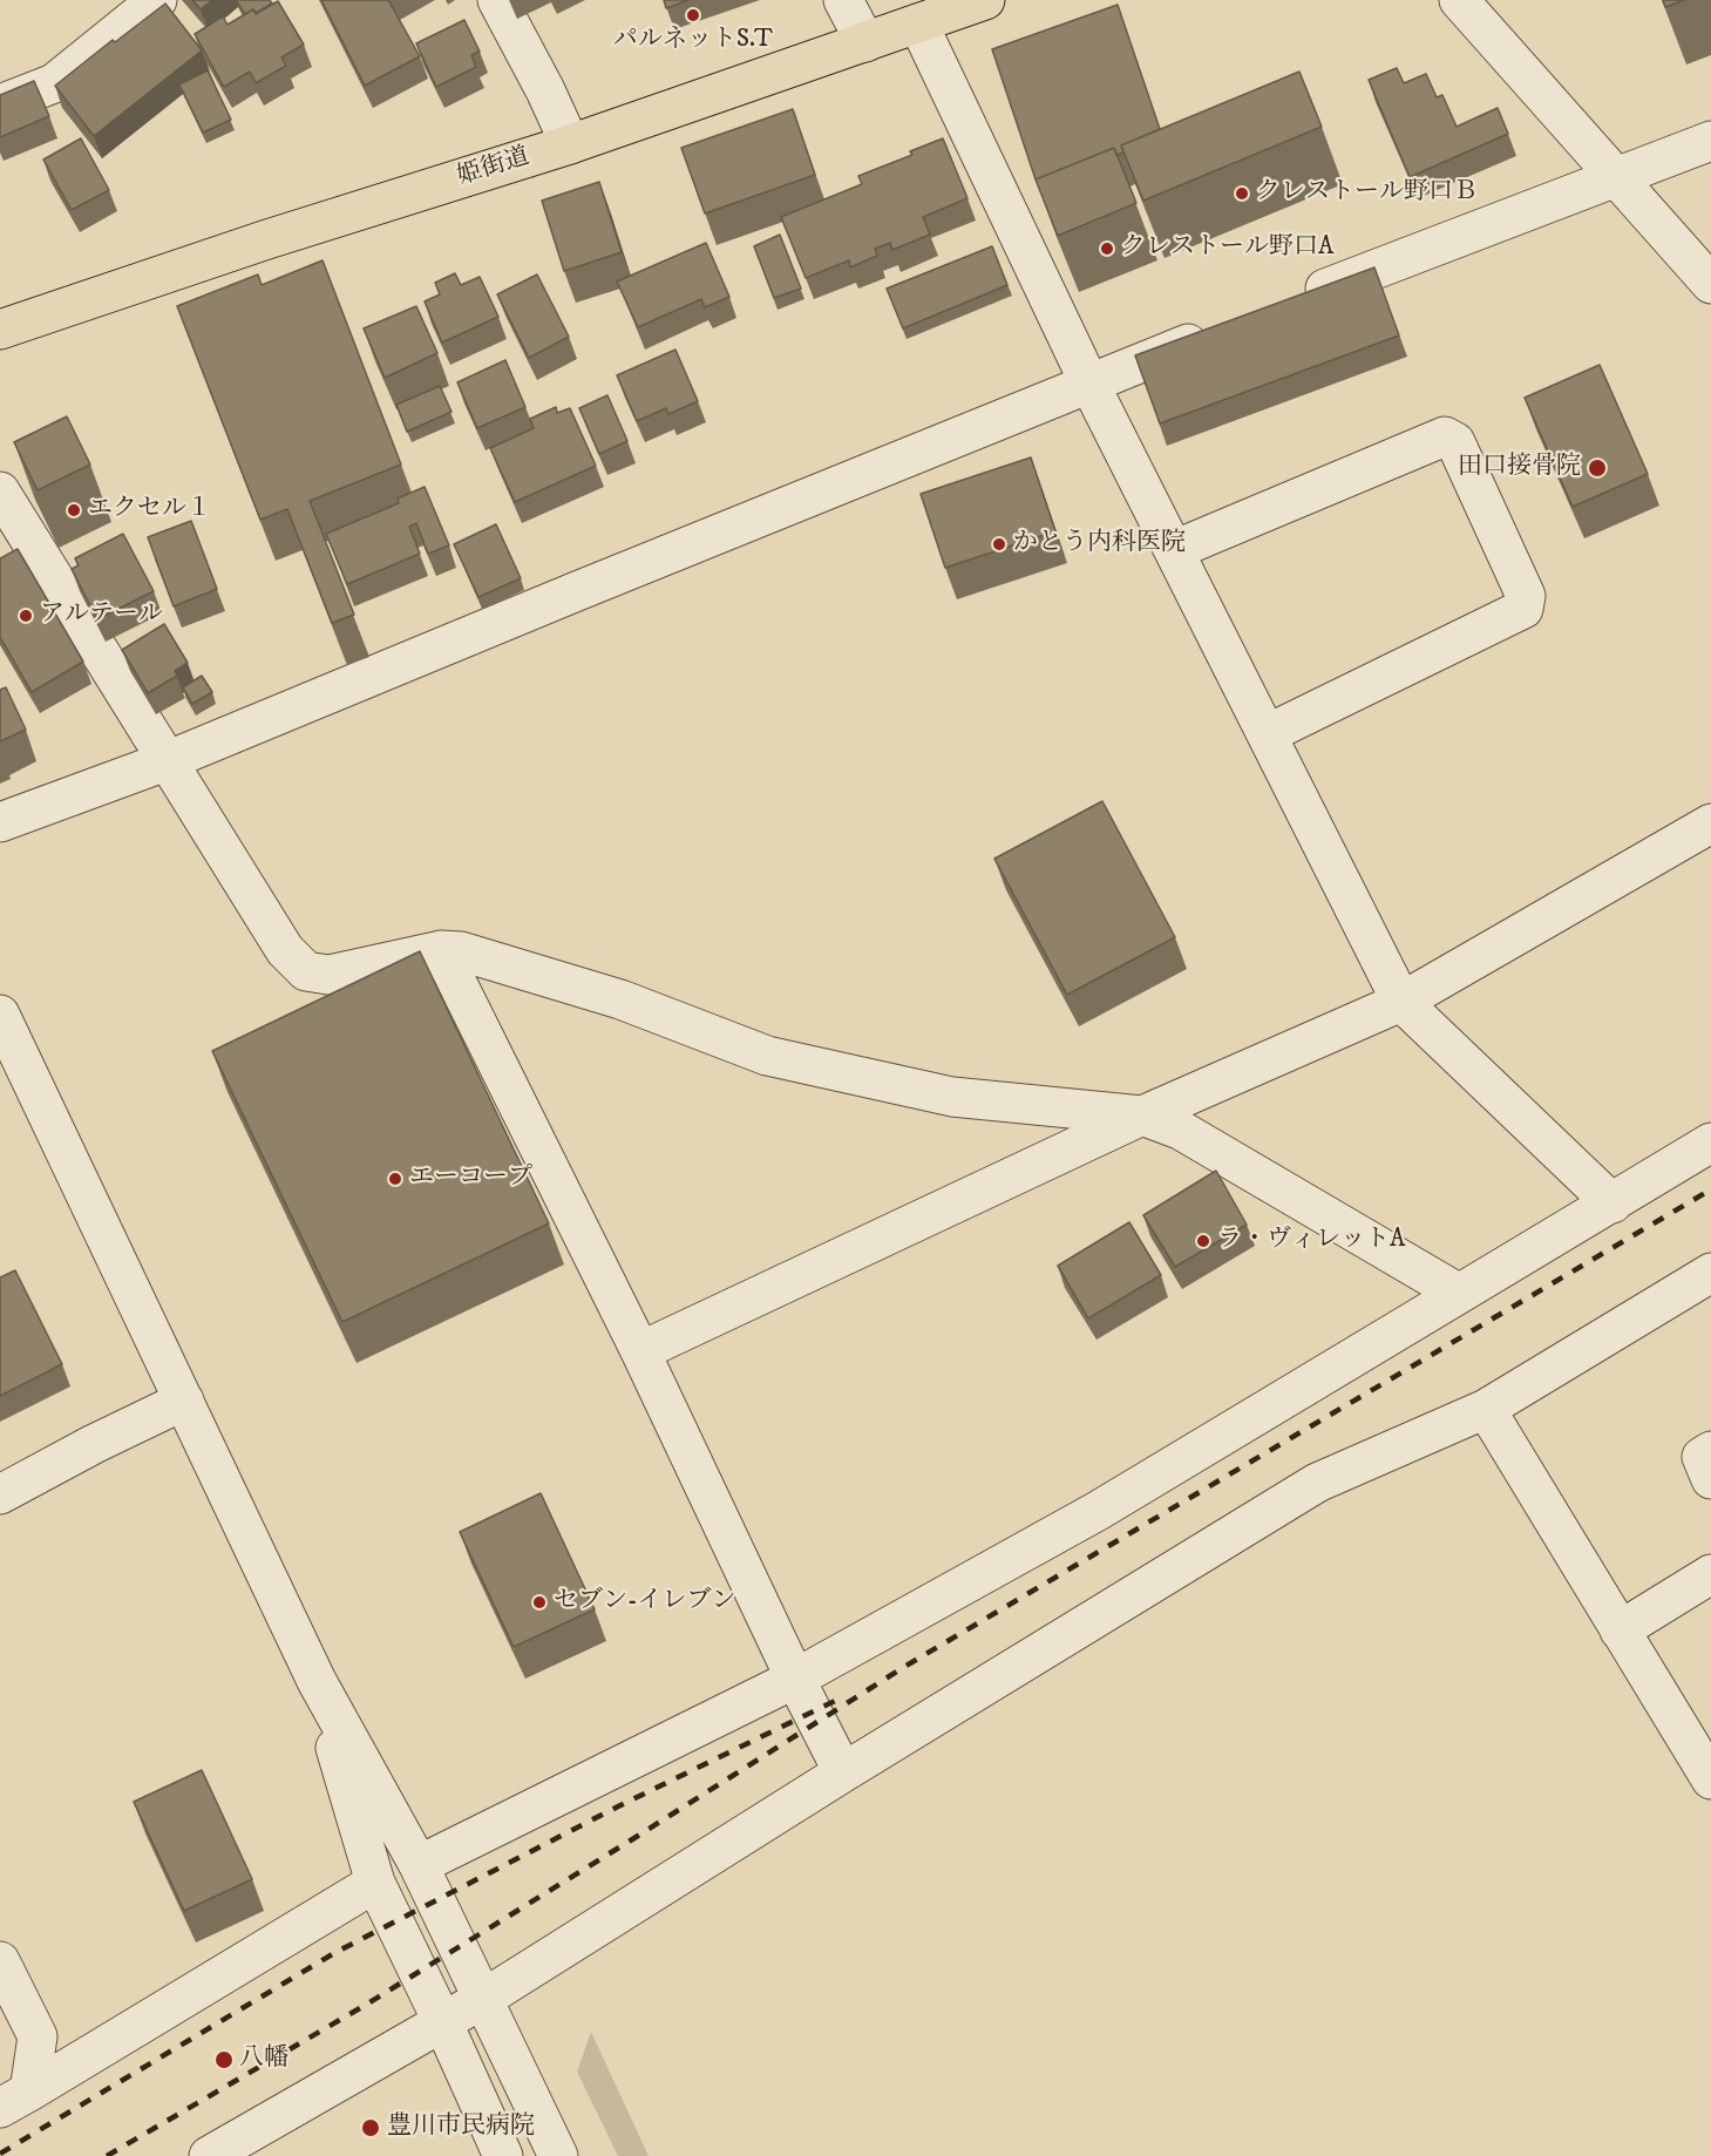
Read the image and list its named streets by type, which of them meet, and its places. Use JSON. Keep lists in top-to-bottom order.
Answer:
{
  "streets": {
    "main road": ["姫街道"]
  },
  "places": [
    "パルネットS.T",
    "クレストール野口Ｂ",
    "クレストール野口A",
    "田口接骨院",
    "エクセル１",
    "かとう内科医院",
    "アルテール",
    "エーコープ",
    "ラ・ヴィレットA",
    "セブン-イレブン",
    "八幡",
    "豊川市民病院"
  ]
}
